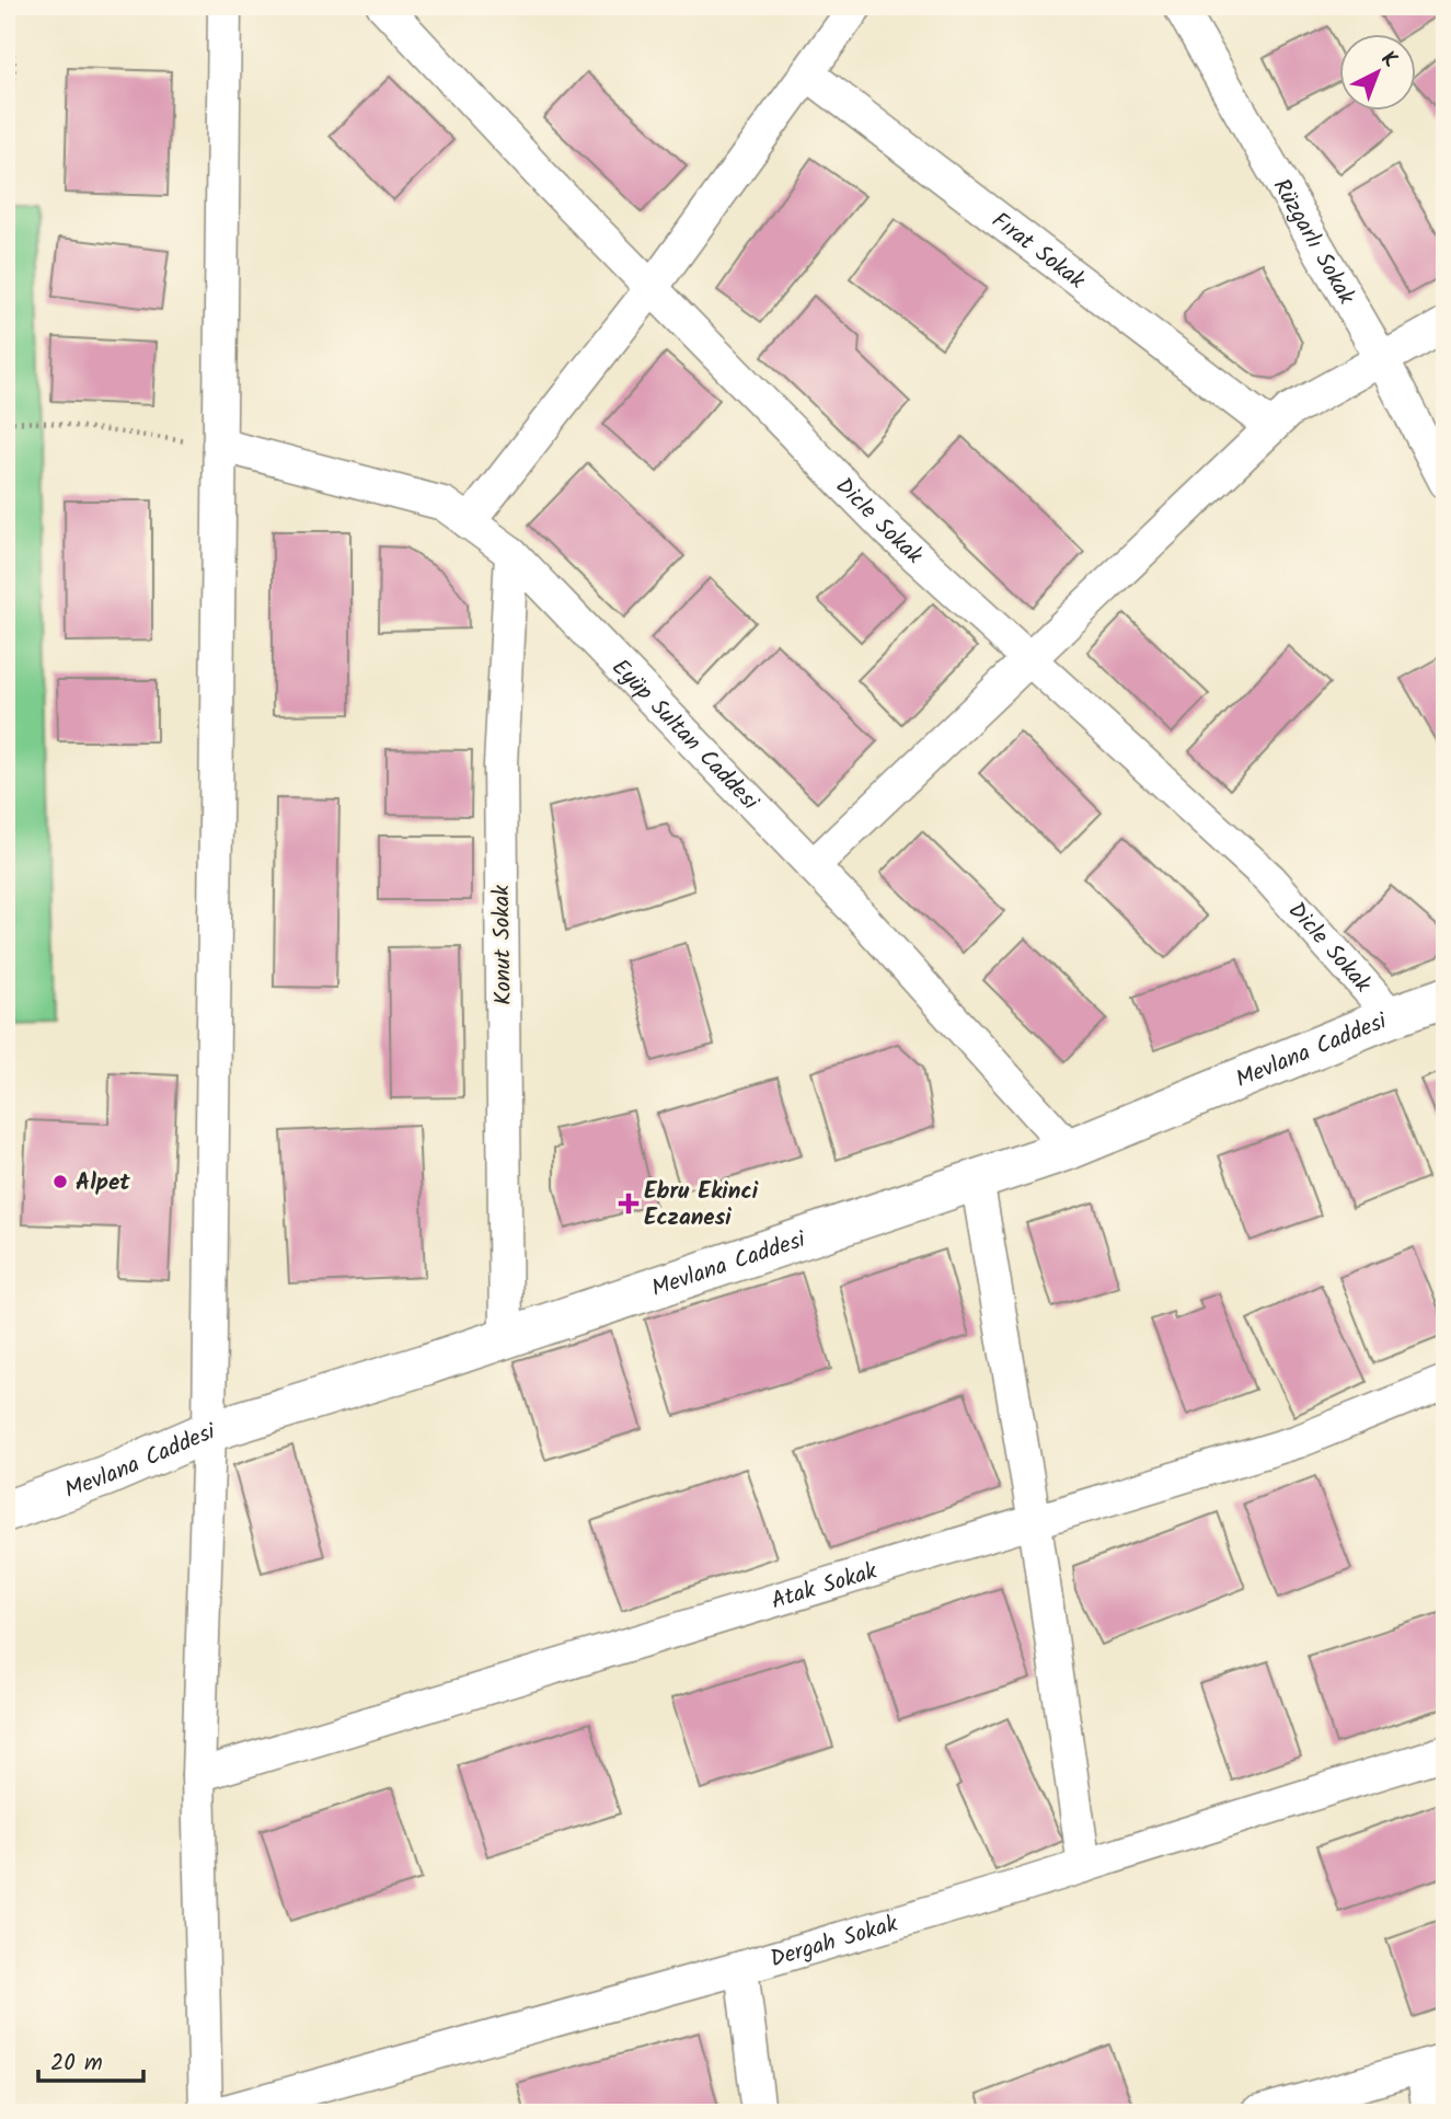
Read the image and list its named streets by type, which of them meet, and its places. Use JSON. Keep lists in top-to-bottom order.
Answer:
{
  "streets": {
    "street": [
      "Rüzgarlı Sokak",
      "Fırat Sokak",
      "Dicle Sokak",
      "Eyüp Sultan Caddesi",
      "Konut Sokak",
      "Mevlana Caddesi",
      "Atak Sokak",
      "Dergah Sokak"
    ]
  },
  "crossings": [
    ["Dicle Sokak", "Mevlana Caddesi"],
    ["Eyüp Sultan Caddesi", "Konut Sokak"],
    ["Eyüp Sultan Caddesi", "Mevlana Caddesi"],
    ["Konut Sokak", "Mevlana Caddesi"]
  ],
  "places": {
    "other": ["Alpet"],
    "health": ["Ebru Ekinci Eczanesi"]
  },
  "scale_bar": "20 m",
  "north": "top right"
}
